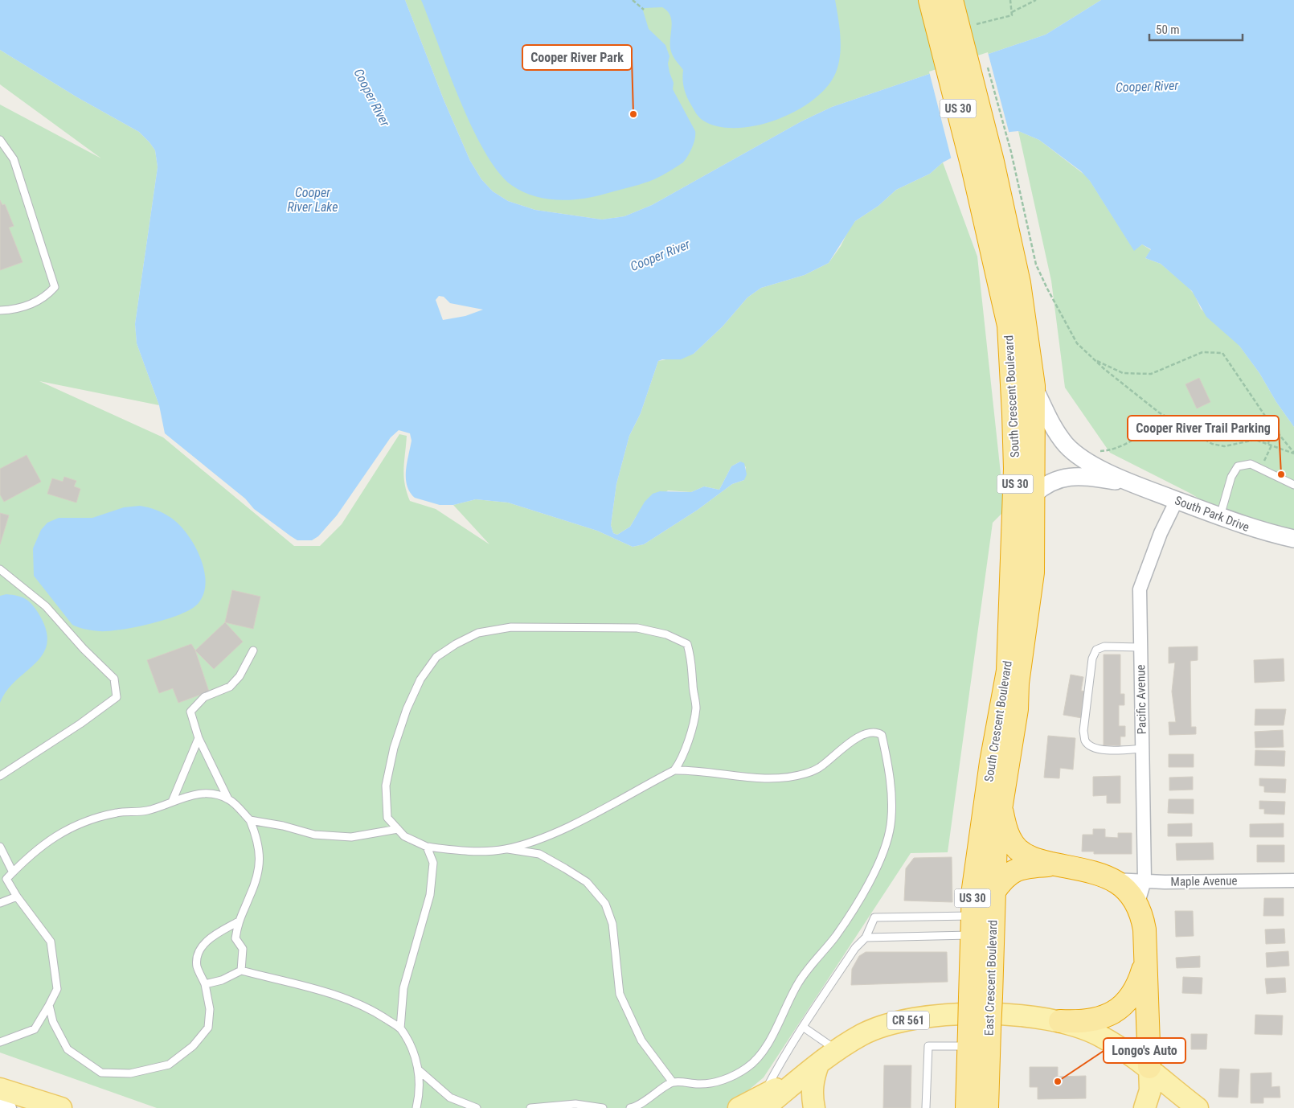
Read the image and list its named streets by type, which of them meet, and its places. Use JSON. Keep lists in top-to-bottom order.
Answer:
{
  "streets": {
    "highway": ["US 30", "South Crescent Boulevard", "East Crescent Boulevard"],
    "main road": ["CR 561"],
    "street": ["South Park Drive", "Pacific Avenue", "Maple Avenue"]
  },
  "crossings": [
    ["South Crescent Boulevard", "South Park Drive"],
    ["South Crescent Boulevard", "East Crescent Boulevard"],
    ["South Park Drive", "Pacific Avenue"],
    ["Pacific Avenue", "Maple Avenue"]
  ],
  "water": ["Cooper River", "Cooper River Lake"],
  "places": ["Cooper River Park", "Cooper River Trail Parking", "Longo's Auto"],
  "scale_bar": "50 m"
}
